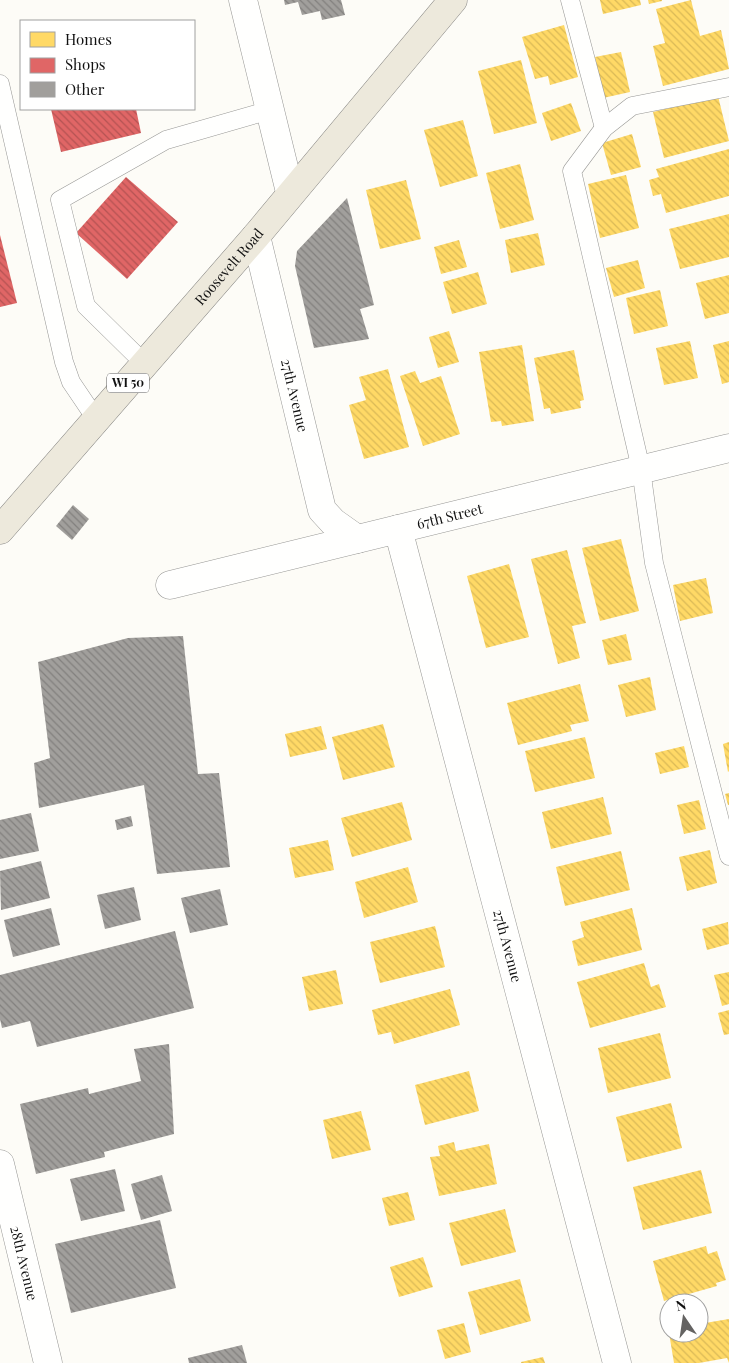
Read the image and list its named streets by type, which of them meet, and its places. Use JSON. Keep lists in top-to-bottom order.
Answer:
{
  "streets": {
    "main road": ["Roosevelt Road", "WI 50"],
    "street": ["27th Avenue", "67th Street", "28th Avenue"]
  },
  "crossings": [
    ["Roosevelt Road", "27th Avenue"],
    ["27th Avenue", "67th Street"]
  ],
  "legend": ["Homes", "Shops", "Other"],
  "north": "top"
}
